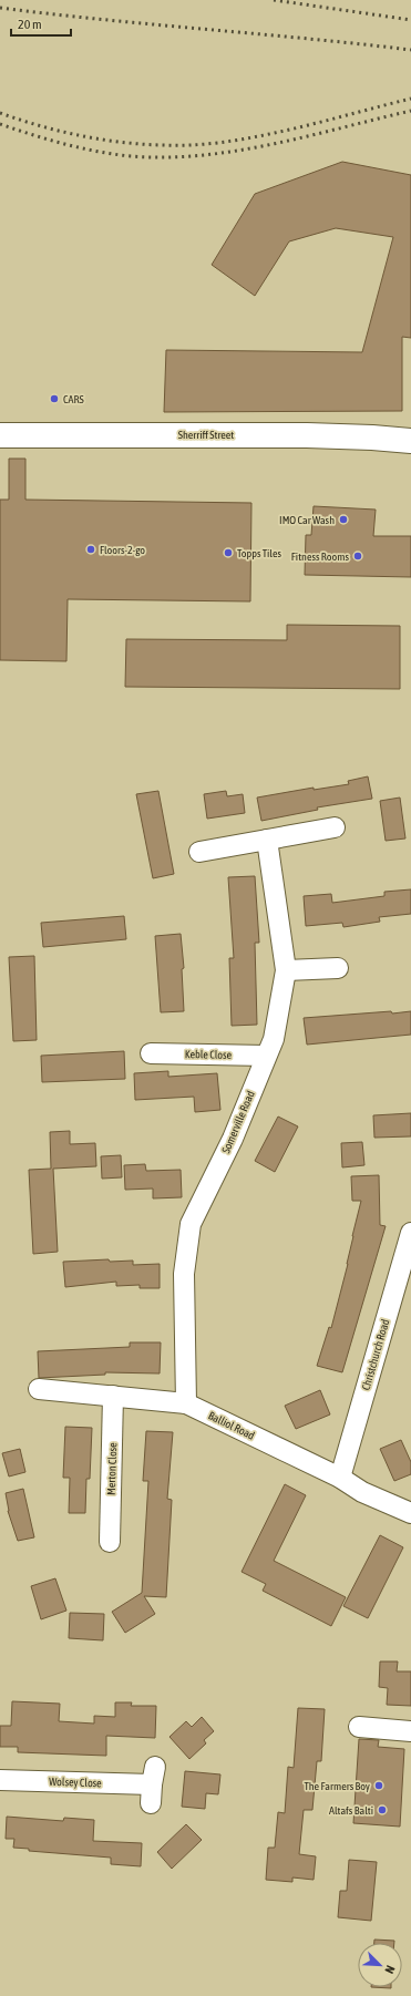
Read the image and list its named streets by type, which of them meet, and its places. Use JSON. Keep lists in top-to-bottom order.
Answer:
{
  "streets": {
    "street": [
      "Sherriff Street",
      "Keble Close",
      "Somerville Road",
      "Christchurch Road",
      "Balliol Road",
      "Merton Close",
      "Wolsey Close"
    ]
  },
  "crossings": [
    ["Keble Close", "Somerville Road"],
    ["Somerville Road", "Balliol Road"],
    ["Christchurch Road", "Balliol Road"],
    ["Balliol Road", "Merton Close"]
  ],
  "places": [
    "CARS",
    "IMO Car Wash",
    "Floors-2-go",
    "Topps Tiles",
    "Fitness Rooms",
    "The Farmers Boy",
    "Altafs Balti"
  ],
  "scale_bar": "20 m",
  "north": "bottom right"
}
